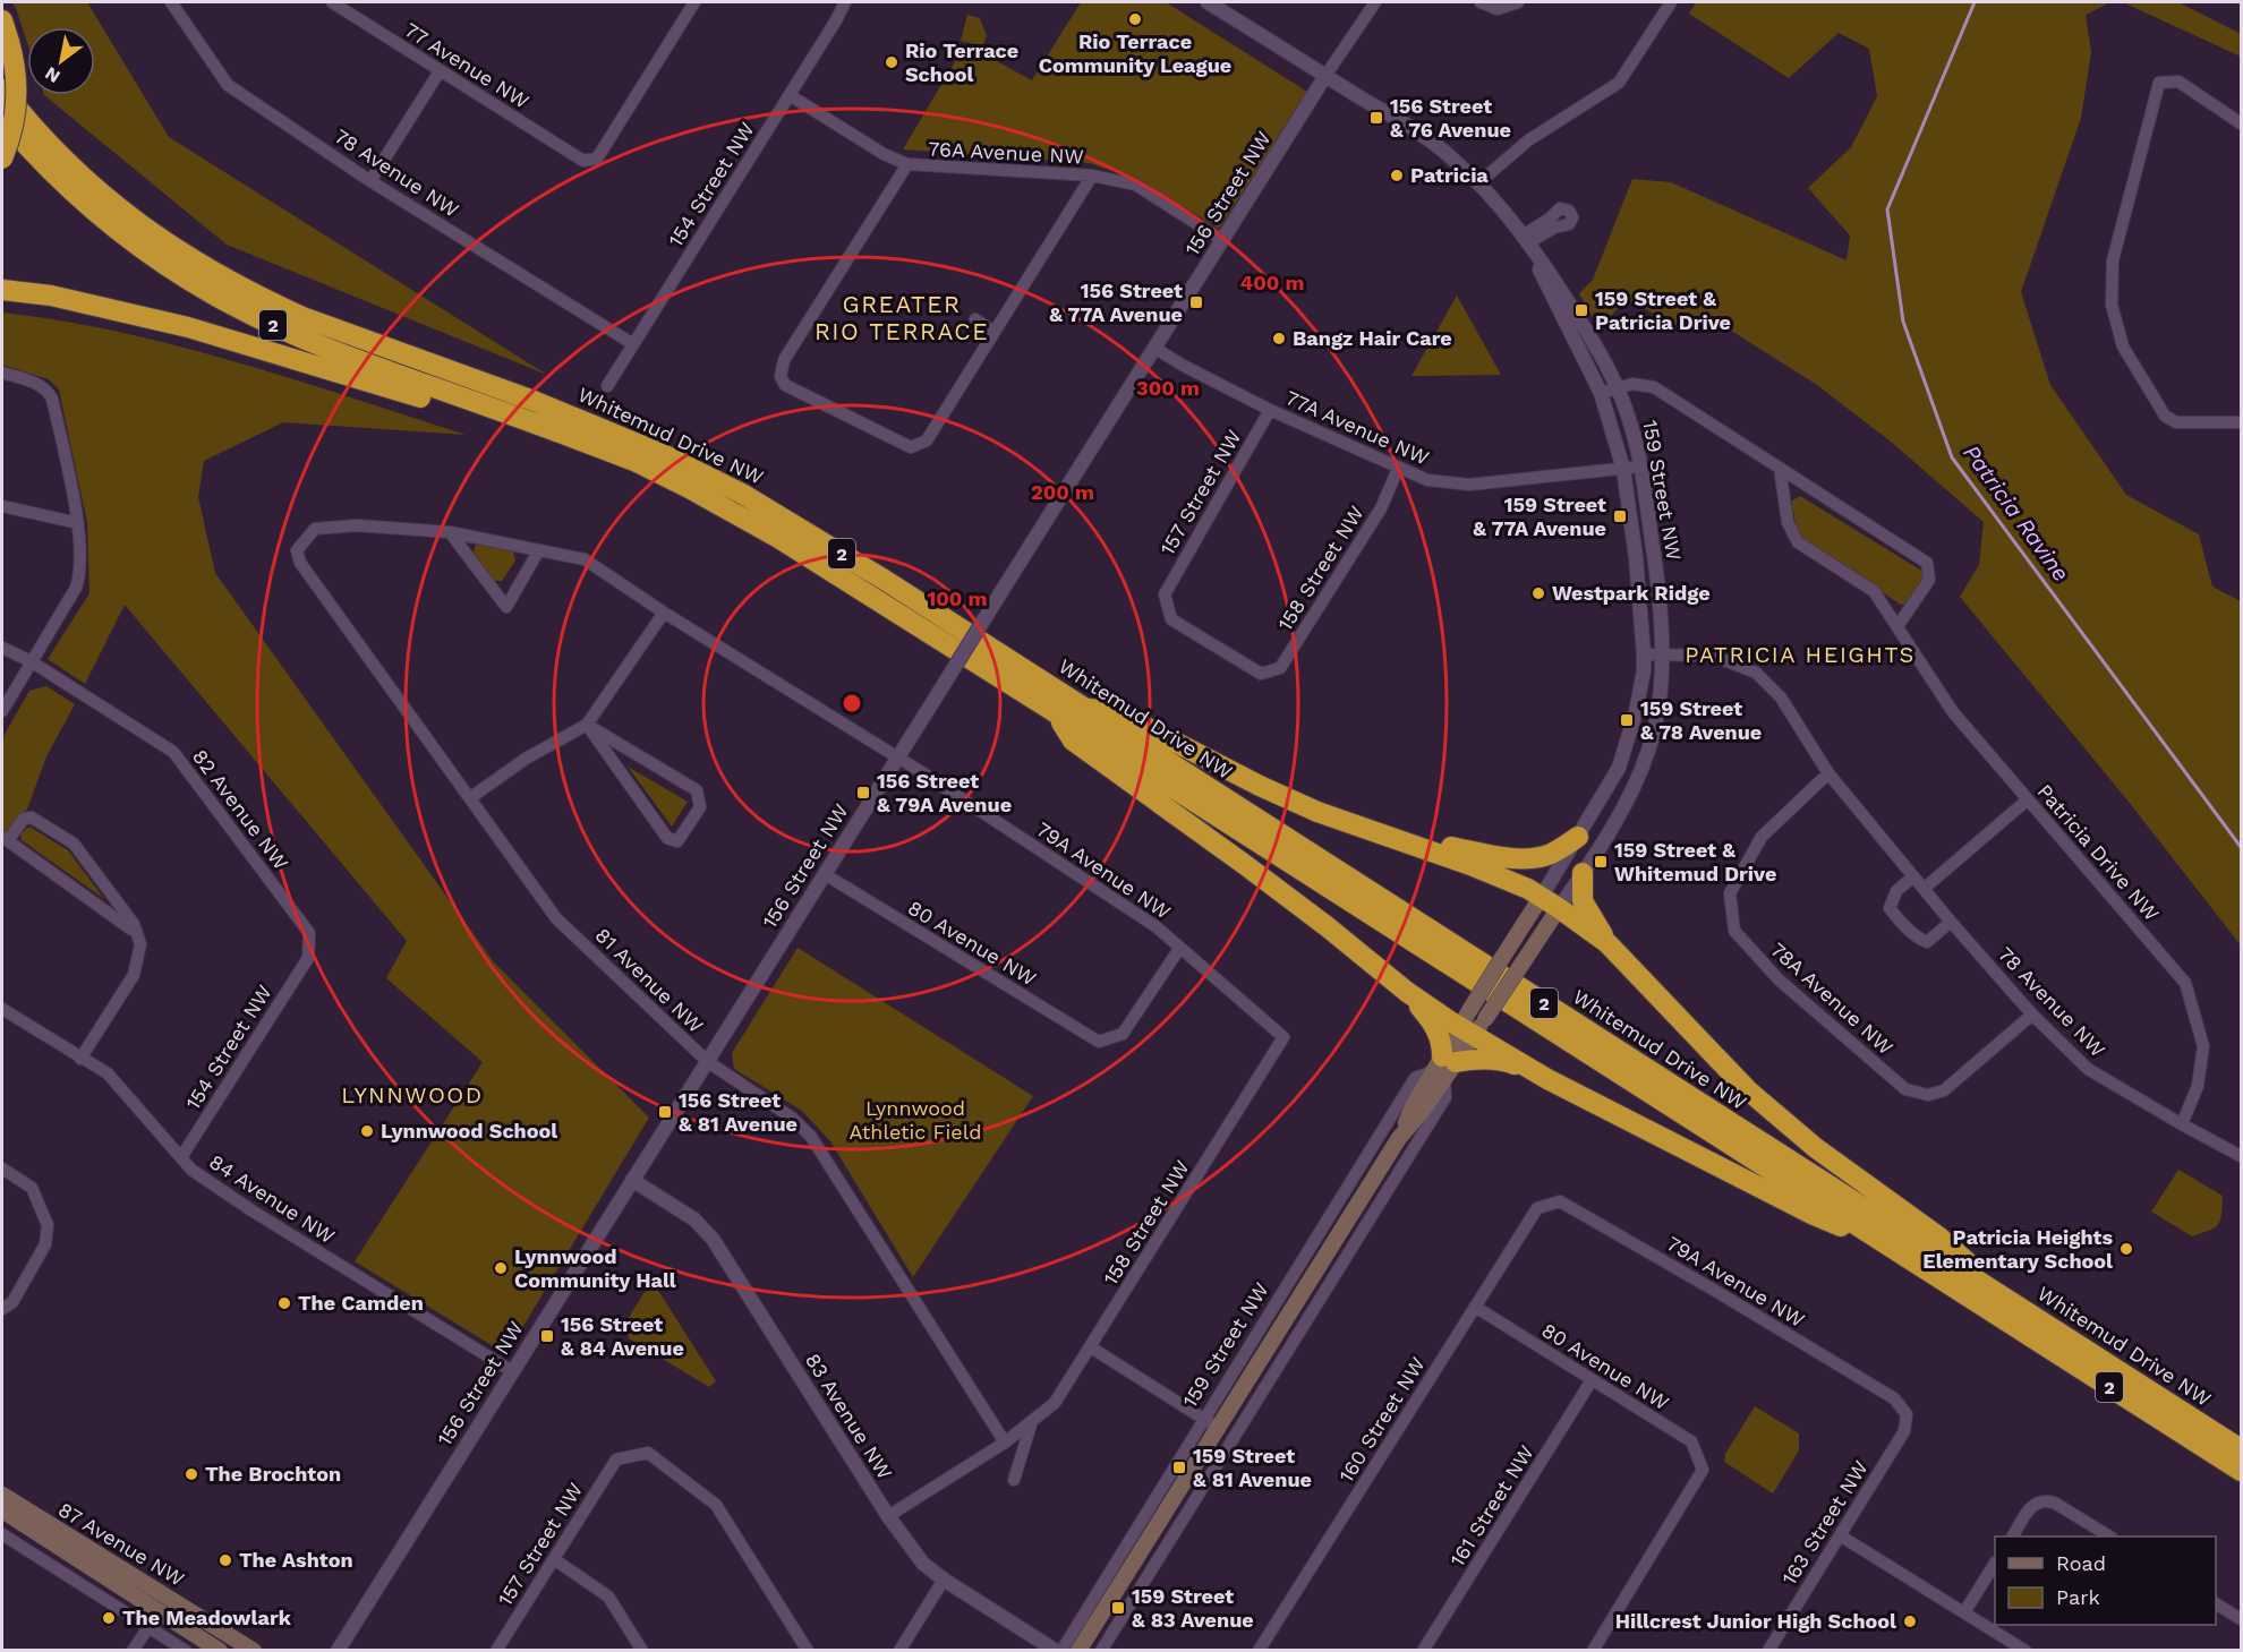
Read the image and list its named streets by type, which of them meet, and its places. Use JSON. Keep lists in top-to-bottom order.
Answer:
{
  "streets": {
    "highway": ["2", "Whitemud Drive NW"],
    "main road": ["159 Street NW", "87 Avenue NW"],
    "street": [
      "77 Avenue NW",
      "76A Avenue NW",
      "78 Avenue NW",
      "154 Street NW",
      "156 Street NW",
      "77A Avenue NW",
      "157 Street NW",
      "158 Street NW",
      "82 Avenue NW",
      "Patricia Drive NW",
      "79A Avenue NW",
      "80 Avenue NW",
      "81 Avenue NW",
      "78A Avenue NW",
      "84 Avenue NW",
      "83 Avenue NW",
      "160 Street NW",
      "161 Street NW",
      "163 Street NW"
    ]
  },
  "crossings": [
    ["76A Avenue NW", "154 Street NW"],
    ["76A Avenue NW", "156 Street NW"],
    ["78 Avenue NW", "154 Street NW"],
    ["78 Avenue NW", "159 Street NW"],
    ["78 Avenue NW", "Patricia Drive NW"],
    ["78 Avenue NW", "78A Avenue NW"],
    ["154 Street NW", "82 Avenue NW"],
    ["154 Street NW", "84 Avenue NW"],
    ["156 Street NW", "77A Avenue NW"],
    ["156 Street NW", "159 Street NW"],
    ["156 Street NW", "79A Avenue NW"],
    ["156 Street NW", "80 Avenue NW"],
    ["156 Street NW", "81 Avenue NW"],
    ["156 Street NW", "84 Avenue NW"],
    ["156 Street NW", "83 Avenue NW"],
    ["77A Avenue NW", "159 Street NW"],
    ["77A Avenue NW", "157 Street NW"],
    ["77A Avenue NW", "158 Street NW"],
    ["159 Street NW", "83 Avenue NW"],
    ["157 Street NW", "158 Street NW"],
    ["158 Street NW", "79A Avenue NW"],
    ["158 Street NW", "81 Avenue NW"],
    ["158 Street NW", "83 Avenue NW"],
    ["79A Avenue NW", "80 Avenue NW"],
    ["79A Avenue NW", "81 Avenue NW"],
    ["79A Avenue NW", "160 Street NW"],
    ["79A Avenue NW", "163 Street NW"],
    ["80 Avenue NW", "160 Street NW"],
    ["80 Avenue NW", "161 Street NW"]
  ],
  "districts": ["GREATER RIO TERRACE", "PATRICIA HEIGHTS", "LYNNWOOD"],
  "water": ["Patricia Ravine"],
  "parks": ["Lynnwood Athletic Field"],
  "places": {
    "other": [
      "Rio Terrace Community League",
      "Rio Terrace School",
      "Patricia",
      "Bangz Hair Care",
      "Westpark Ridge",
      "Lynnwood School",
      "Patricia Heights Elementary School",
      "Lynnwood Community Hall",
      "The Camden",
      "The Brochton",
      "The Ashton",
      "The Meadowlark",
      "Hillcrest Junior High School"
    ],
    "transit": [
      "156 Street & 76 Avenue",
      "156 Street & 77A Avenue",
      "159 Street & Patricia Drive",
      "159 Street & 77A Avenue",
      "159 Street & 78 Avenue",
      "156 Street & 79A Avenue",
      "159 Street & Whitemud Drive",
      "156 Street & 81 Avenue",
      "156 Street & 84 Avenue",
      "159 Street & 81 Avenue",
      "159 Street & 83 Avenue"
    ]
  },
  "legend": ["Road", "Park"],
  "north": "bottom left",
  "rings": [
    "400 m",
    "300 m",
    "200 m",
    "100 m"
  ]
}
